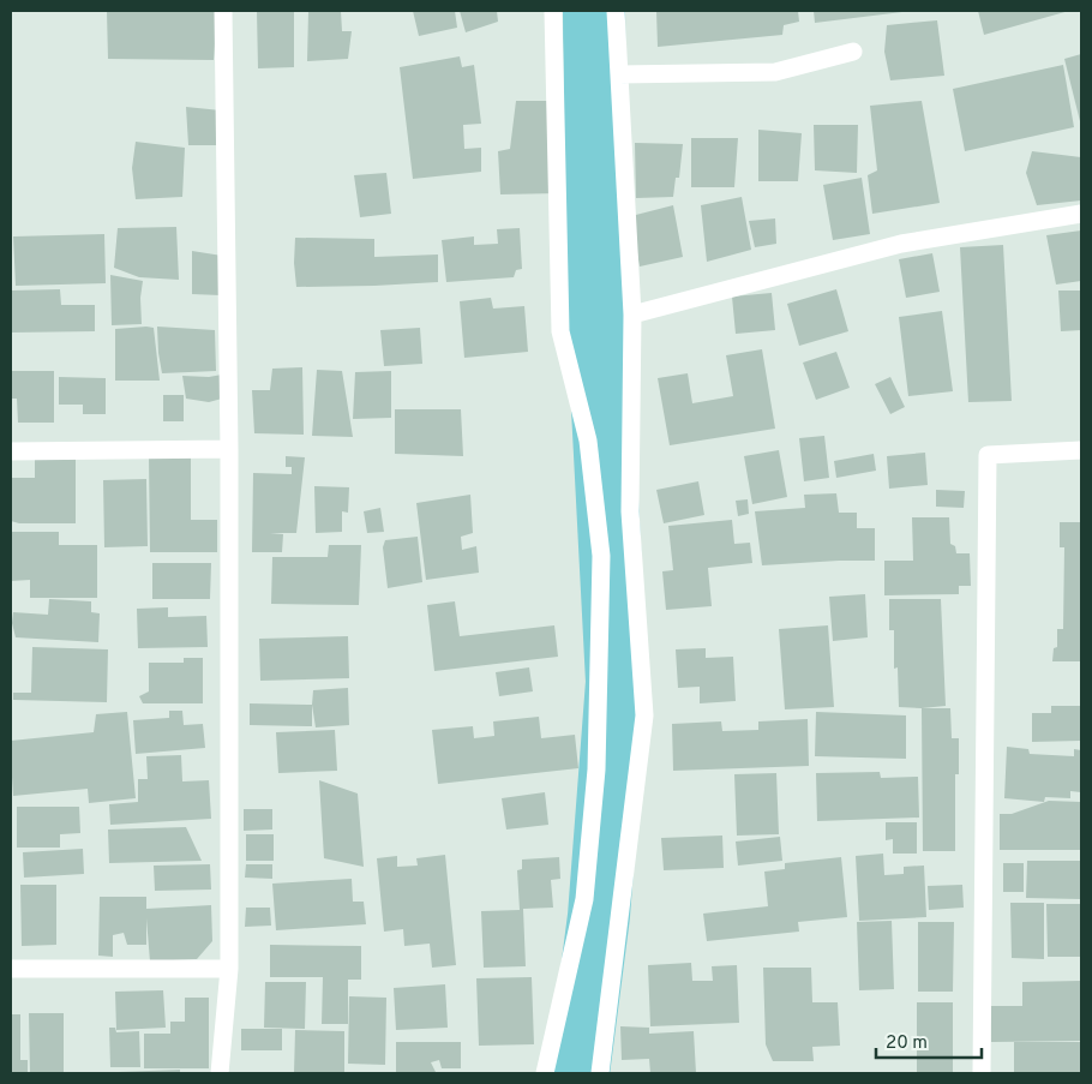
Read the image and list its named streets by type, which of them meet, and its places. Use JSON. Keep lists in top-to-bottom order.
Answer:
{
  "scale_bar": "20 m"
}
